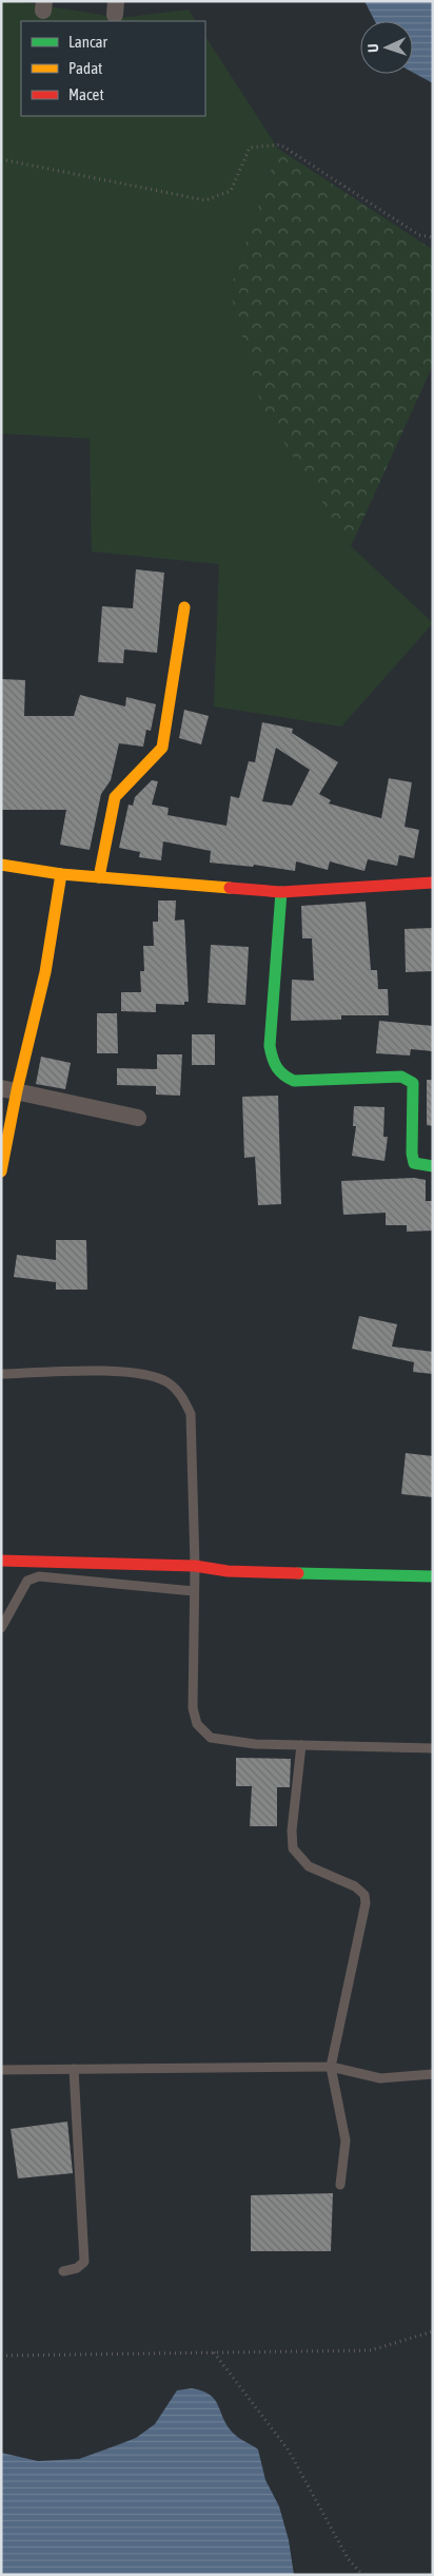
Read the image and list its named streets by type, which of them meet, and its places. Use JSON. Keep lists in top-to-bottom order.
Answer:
{
  "legend": ["Lancar", "Padat", "Macet"],
  "north": "left"
}
